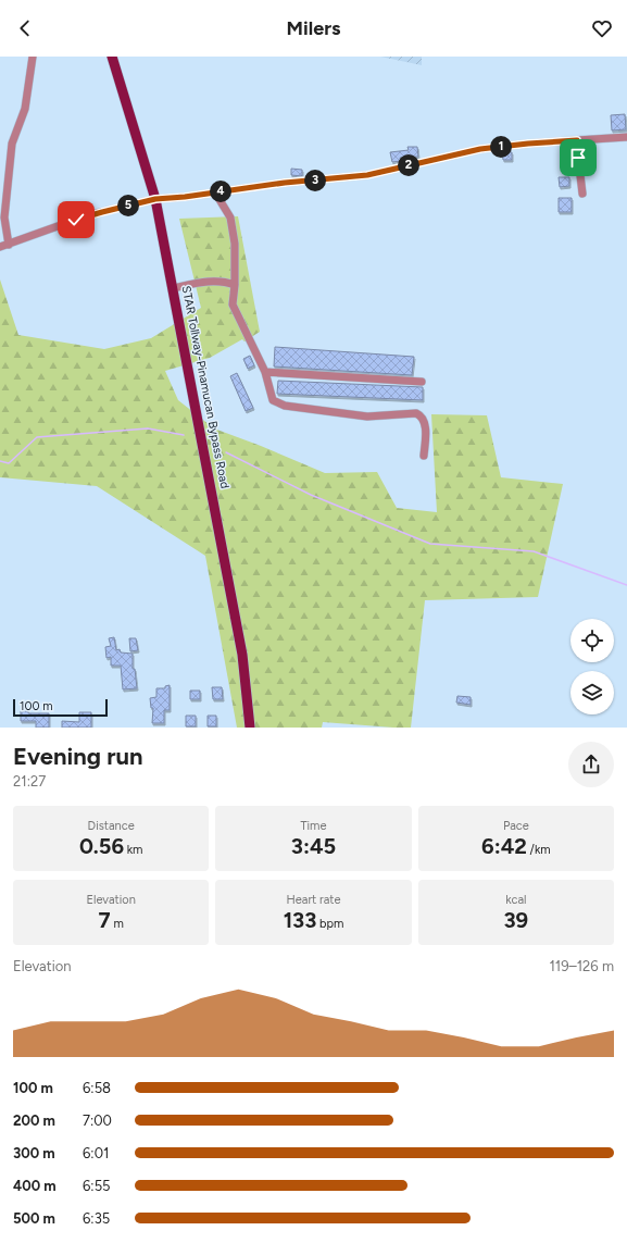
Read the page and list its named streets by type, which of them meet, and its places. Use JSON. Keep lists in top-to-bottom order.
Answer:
{
  "streets": {
    "main road": ["STAR Tollway-Pinamucan Bypass Road"]
  },
  "scale_bar": "100 m",
  "page": {
    "header": "Milers",
    "pins": [
      "1",
      "2",
      "3",
      "4",
      "5"
    ],
    "scale": "100 m",
    "heading": ["Evening run", "21:27"],
    "stats": [
      ["Distance", "0.56 km"],
      ["Time", "3:45"],
      ["Pace", "6:42 /km"],
      ["Elevation", "7 m"],
      ["Heart rate", "133 bpm"],
      ["kcal", "39"]
    ],
    "chart": ["Elevation", "119–126 m"],
    "list": [
      {
        "name": "100 m",
        "note": "6:58"
      },
      {
        "name": "200 m",
        "note": "7:00"
      },
      {
        "name": "300 m",
        "note": "6:01"
      },
      {
        "name": "400 m",
        "note": "6:55"
      },
      {
        "name": "500 m",
        "note": "6:35"
      }
    ]
  }
}
